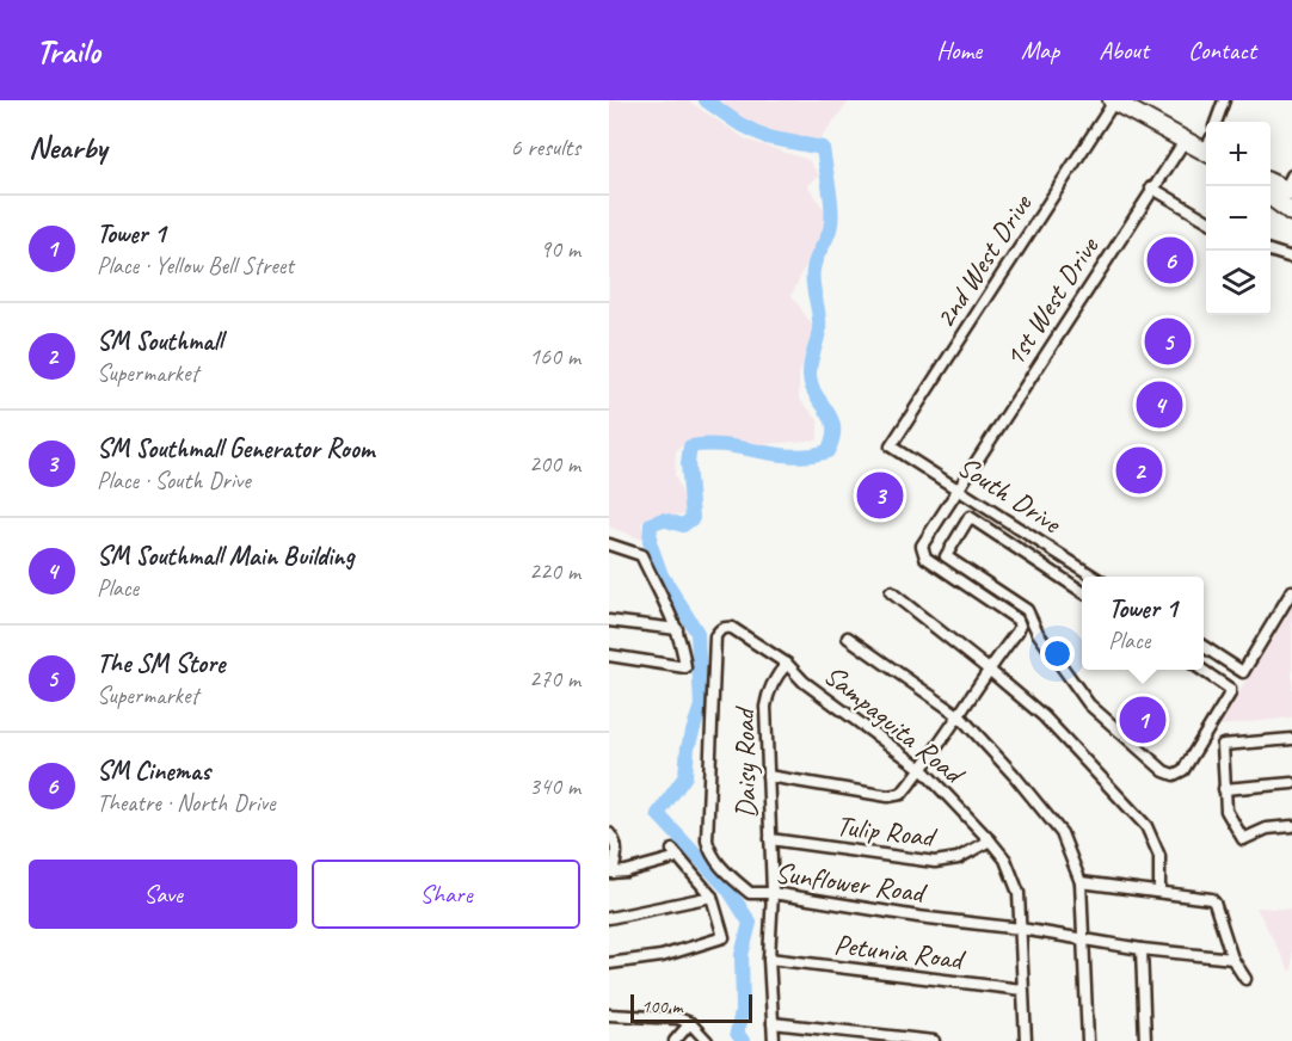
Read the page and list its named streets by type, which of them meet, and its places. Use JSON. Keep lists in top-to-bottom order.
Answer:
{
  "streets": {
    "street": [
      "2nd West Drive",
      "1st West Drive",
      "South Drive",
      "Sampaguita Road",
      "Daisy Road",
      "Tulip Road",
      "Sunflower Road",
      "Petunia Road"
    ]
  },
  "crossings": [
    ["2nd West Drive", "South Drive"],
    ["1st West Drive", "South Drive"],
    ["Sampaguita Road", "Daisy Road"],
    ["Sampaguita Road", "Tulip Road"],
    ["Sampaguita Road", "Sunflower Road"],
    ["Sampaguita Road", "Petunia Road"],
    ["Daisy Road", "Tulip Road"],
    ["Daisy Road", "Sunflower Road"],
    ["Daisy Road", "Petunia Road"]
  ],
  "scale_bar": "100 m",
  "page": {
    "header": "Trailo",
    "nav": [
      "Home",
      "Map",
      "About",
      "Contact"
    ],
    "heading": ["Nearby", "6 results"],
    "map_buttons": ["+", "−"],
    "list": [
      {
        "mark": "1",
        "name": "Tower 1",
        "note": "Place · Yellow Bell Street",
        "value": "90 m"
      },
      {
        "mark": "2",
        "name": "SM Southmall",
        "note": "Supermarket",
        "value": "160 m"
      },
      {
        "mark": "3",
        "name": "SM Southmall Generator Room",
        "note": "Place · South Drive",
        "value": "200 m"
      },
      {
        "mark": "4",
        "name": "SM Southmall Main Building",
        "note": "Place",
        "value": "220 m"
      },
      {
        "mark": "5",
        "name": "The SM Store",
        "note": "Supermarket",
        "value": "270 m"
      },
      {
        "mark": "6",
        "name": "SM Cinemas",
        "note": "Theatre · North Drive",
        "value": "340 m"
      }
    ],
    "pins": [
      "6",
      "5",
      "4",
      "2",
      "3",
      "1"
    ],
    "popup": ["Tower 1", "Place"],
    "buttons": ["Save", "Share"],
    "scale": "100 m"
  }
}
